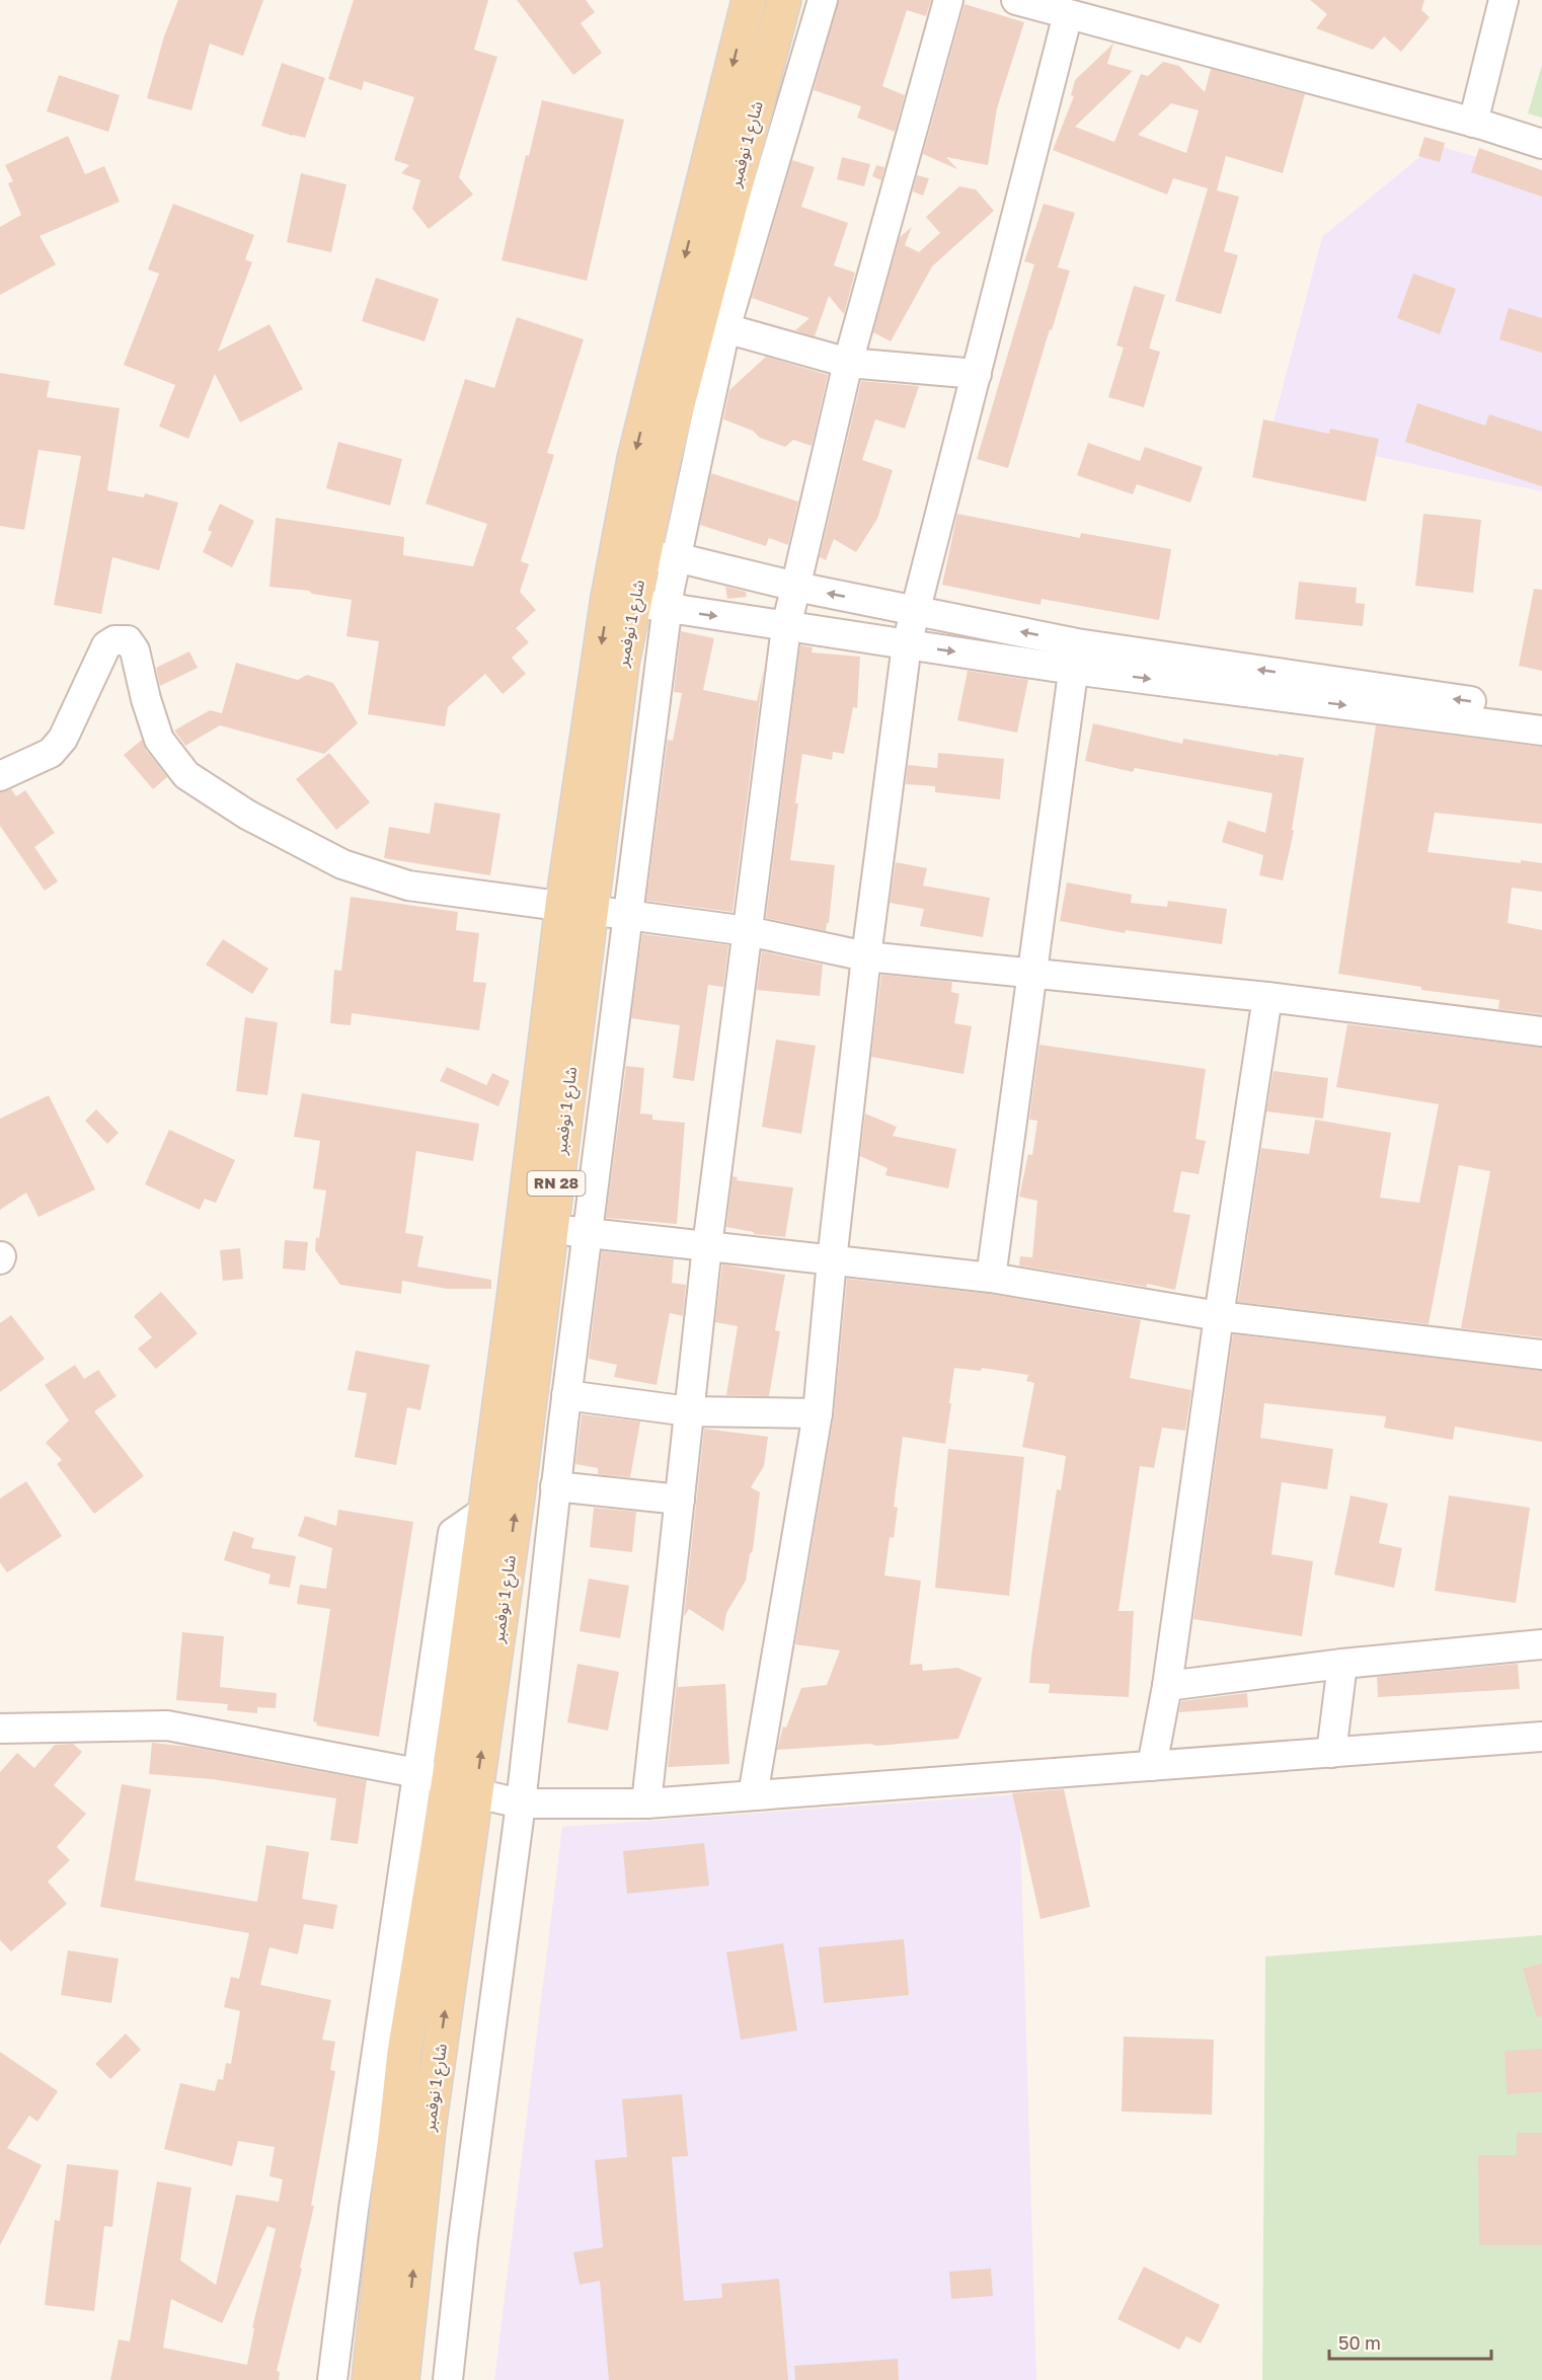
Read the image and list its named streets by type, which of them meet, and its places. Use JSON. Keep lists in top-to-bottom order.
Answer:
{
  "streets": {
    "main road": ["شارع 1 نوفمبر", "RN 28"]
  },
  "scale_bar": "50 m"
}
